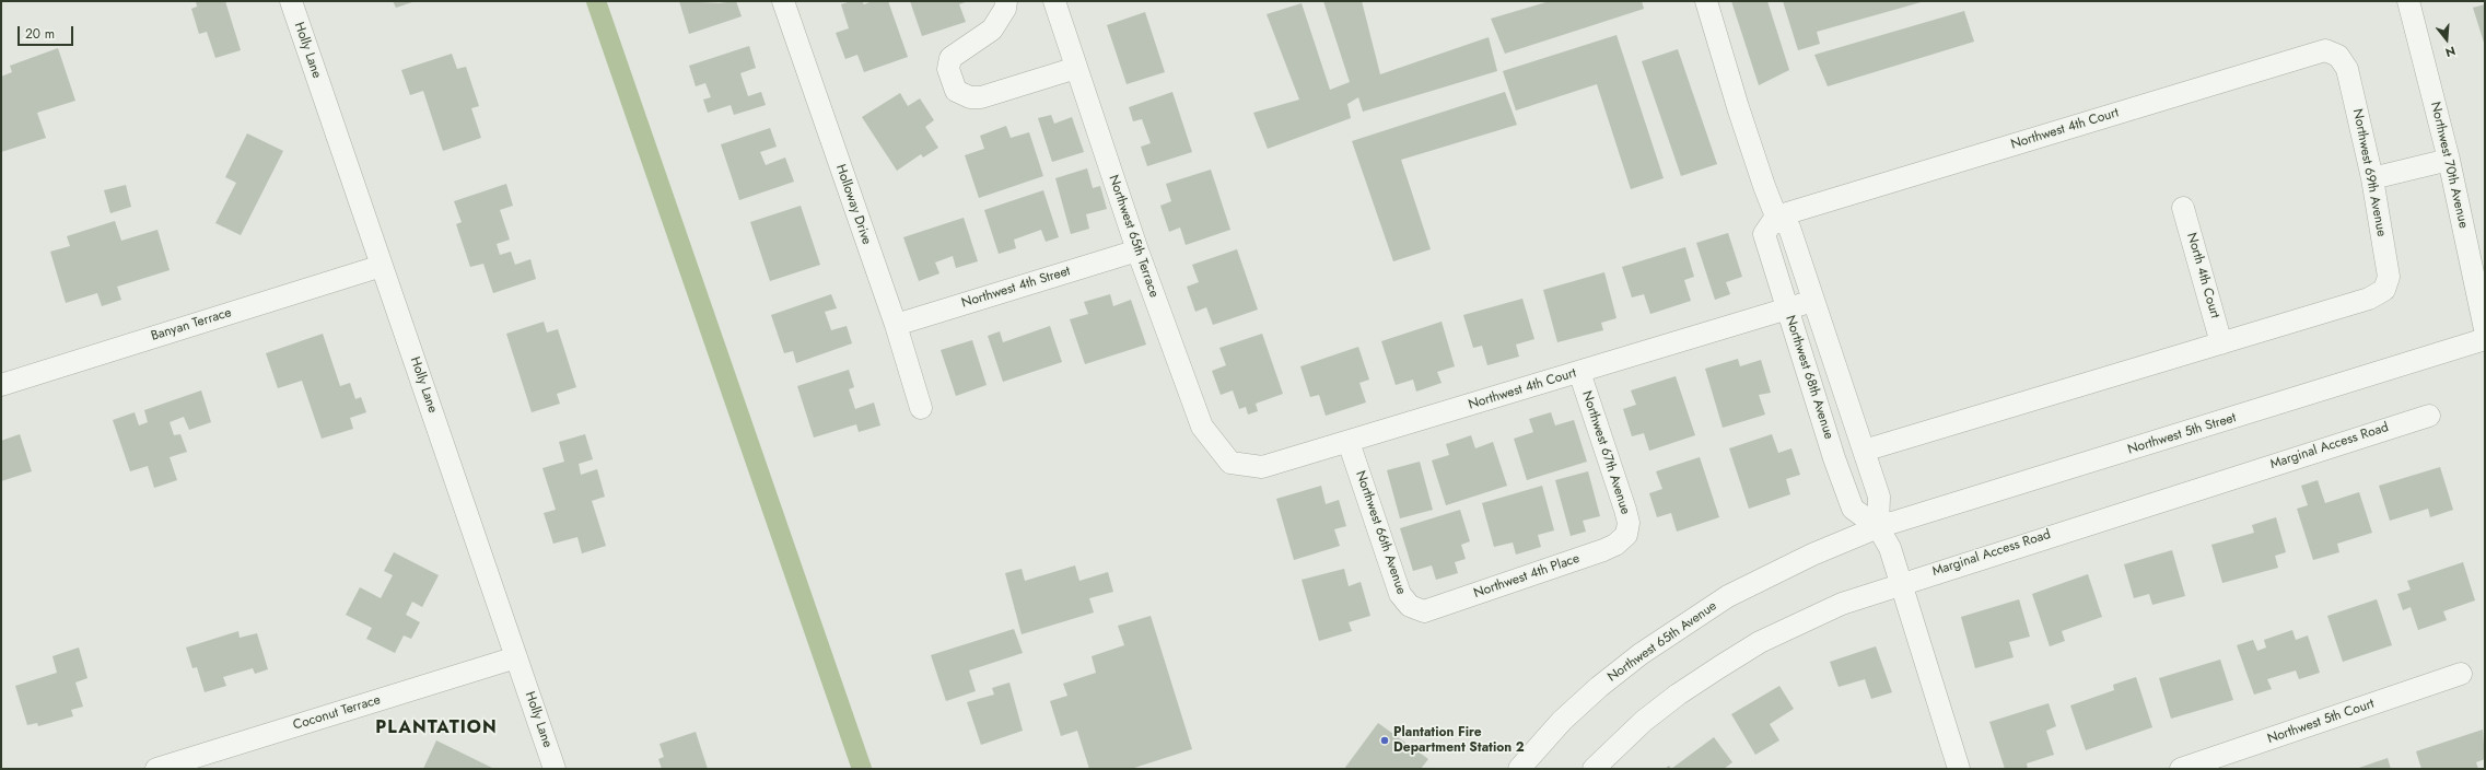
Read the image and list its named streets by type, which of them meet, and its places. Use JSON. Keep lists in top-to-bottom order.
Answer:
{
  "streets": {
    "street": [
      "Holly Lane",
      "Northwest 4th Court",
      "Northwest 70th Avenue",
      "Northwest 69th Avenue",
      "Holloway Drive",
      "Northwest 65th Terrace",
      "North 4th Court",
      "Northwest 4th Street",
      "Banyan Terrace",
      "Northwest 68th Avenue",
      "Northwest 5th Street",
      "Marginal Access Road",
      "Northwest 67th Avenue",
      "Northwest 66th Avenue",
      "Northwest 4th Place",
      "Northwest 65th Avenue",
      "Coconut Terrace",
      "Northwest 5th Court"
    ]
  },
  "crossings": [
    ["Holly Lane", "Banyan Terrace"],
    ["Holly Lane", "Coconut Terrace"],
    ["Northwest 4th Court", "Northwest 69th Avenue"],
    ["Northwest 4th Court", "Northwest 65th Terrace"],
    ["Northwest 4th Court", "Northwest 68th Avenue"],
    ["Northwest 4th Court", "Northwest 67th Avenue"],
    ["Northwest 4th Court", "Northwest 66th Avenue"],
    ["Northwest 69th Avenue", "North 4th Court"],
    ["Holloway Drive", "Northwest 4th Street"],
    ["Northwest 65th Terrace", "Northwest 4th Street"],
    ["Northwest 68th Avenue", "Northwest 5th Street"],
    ["Northwest 68th Avenue", "Marginal Access Road"],
    ["Northwest 68th Avenue", "Northwest 65th Avenue"],
    ["Northwest 5th Street", "Northwest 65th Avenue"],
    ["Northwest 67th Avenue", "Northwest 4th Place"],
    ["Northwest 66th Avenue", "Northwest 4th Place"]
  ],
  "districts": ["PLANTATION"],
  "places": ["Plantation Fire Department Station 2"],
  "scale_bar": "20 m",
  "north": "bottom"
}
